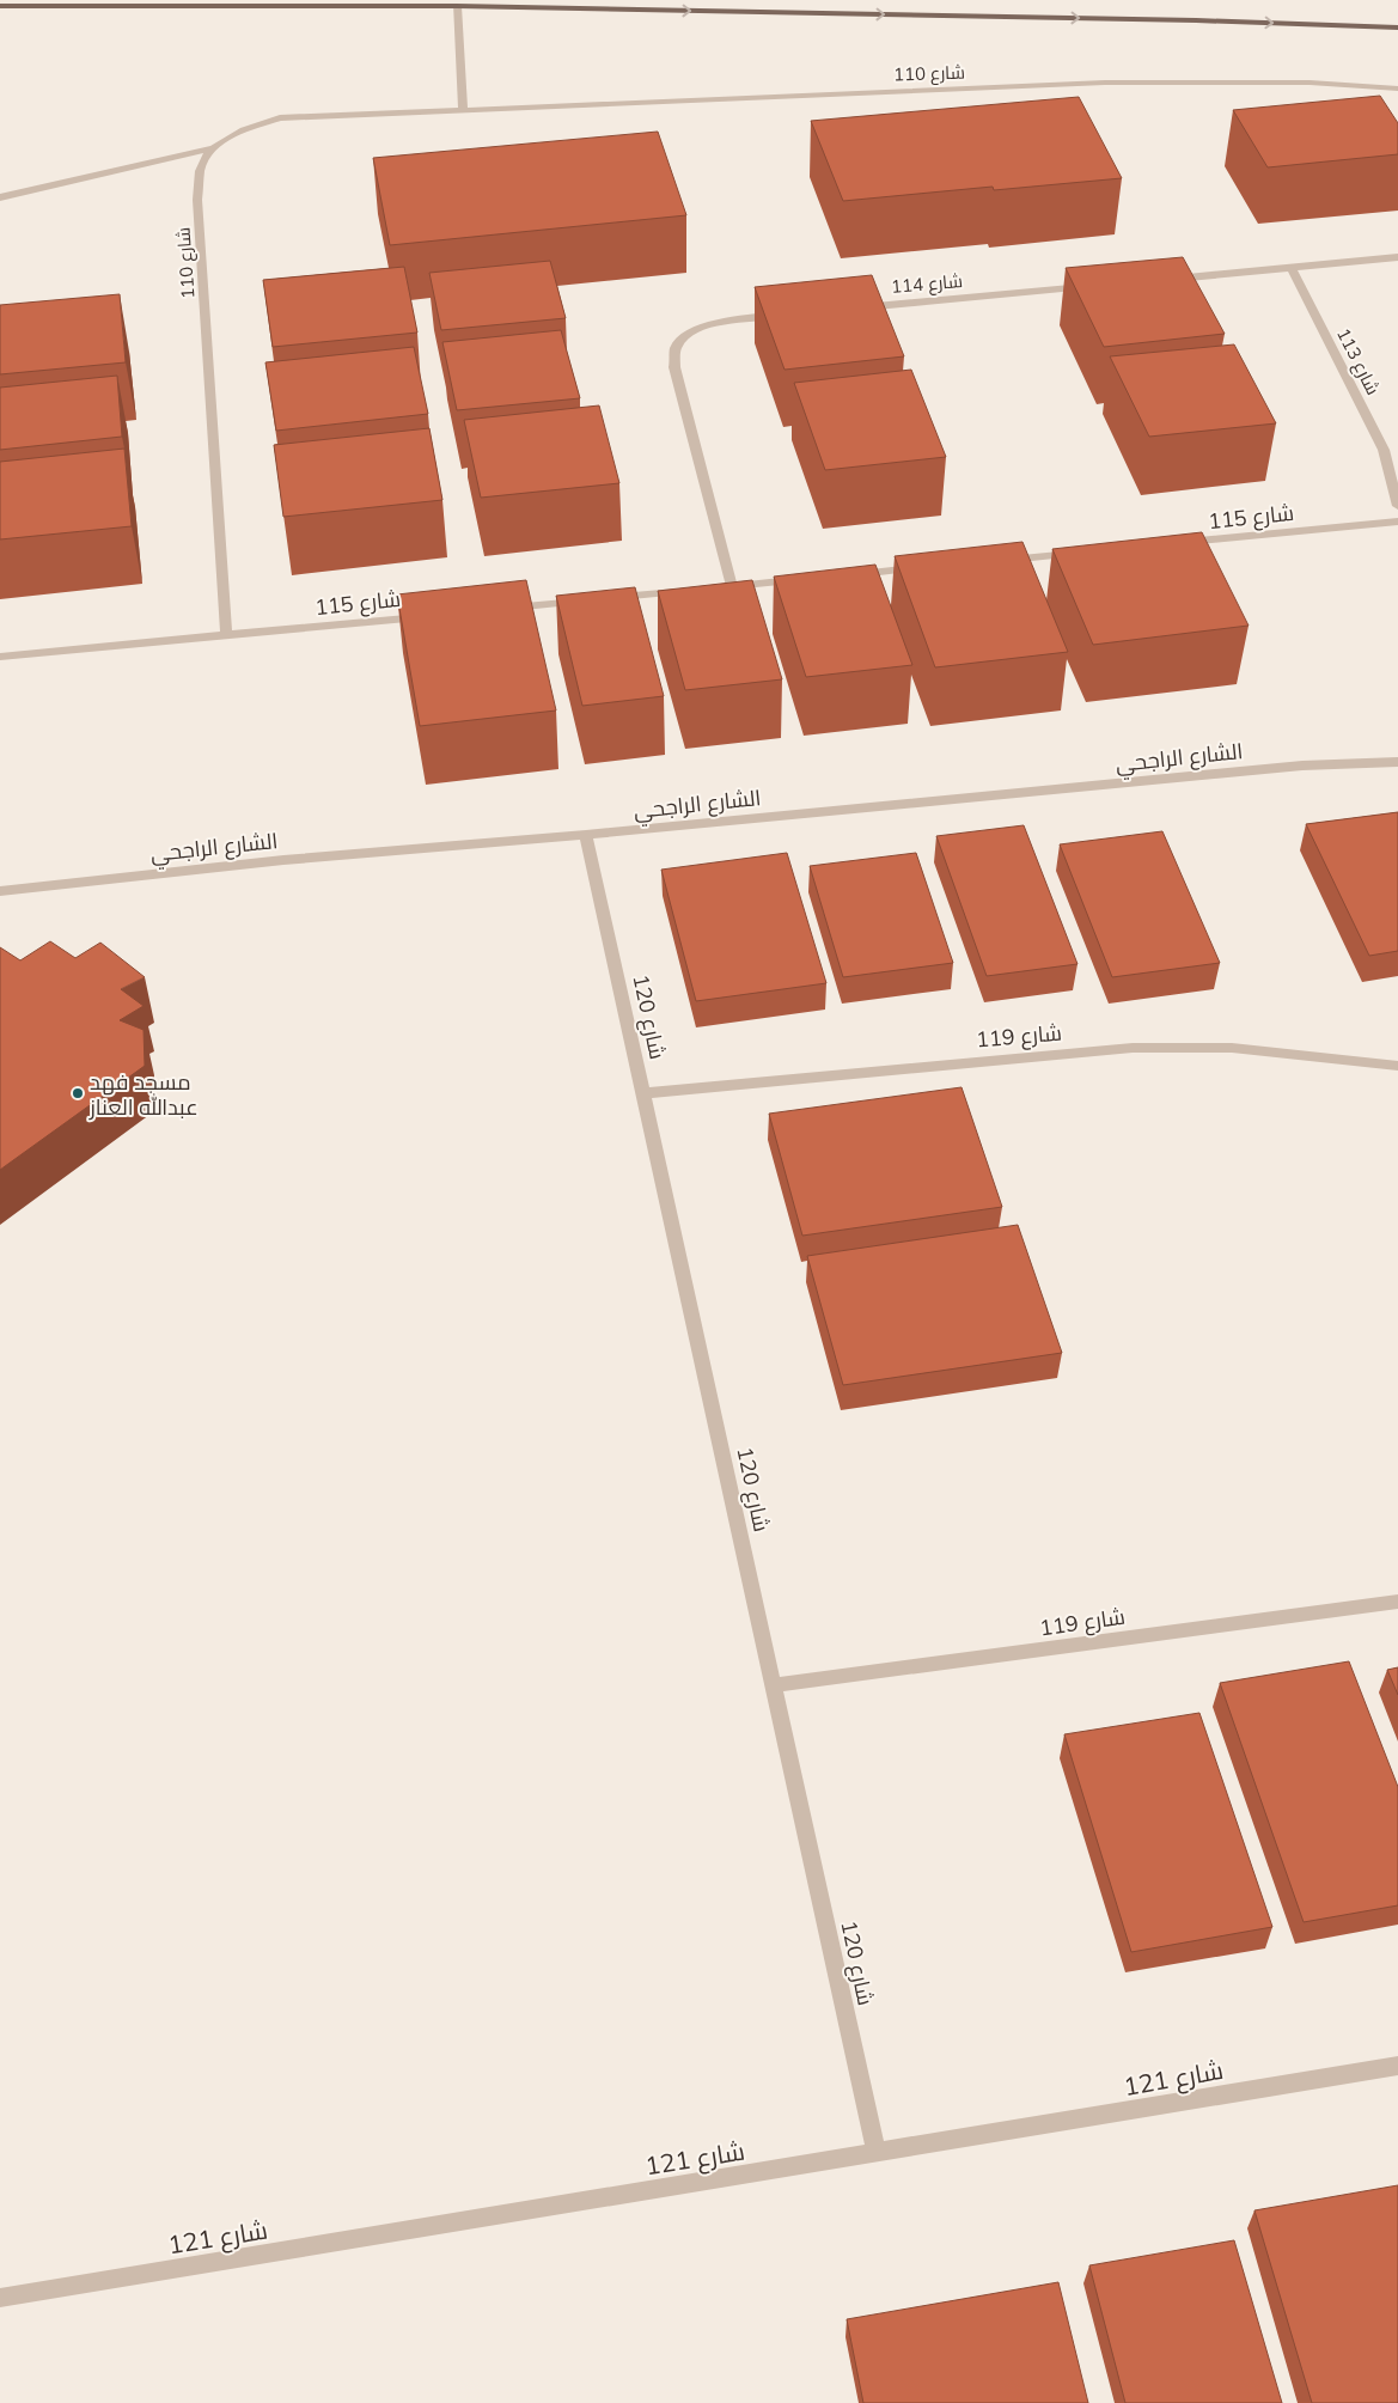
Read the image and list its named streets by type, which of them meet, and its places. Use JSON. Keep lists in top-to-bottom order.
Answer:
{
  "streets": {
    "street": [
      "شارع 110",
      "114 شارع",
      "شارع 113",
      "شارع 115",
      "الشارع الراجحي",
      "شارع 120",
      "شارع 119",
      "شارع 121"
    ]
  },
  "crossings": [
    ["شارع 110", "شارع 115"],
    ["الشارع الراجحي", "شارع 120"],
    ["شارع 120", "شارع 119"],
    ["شارع 120", "شارع 121"]
  ],
  "places": ["مسجد فهد عبدالله العناز"]
}
